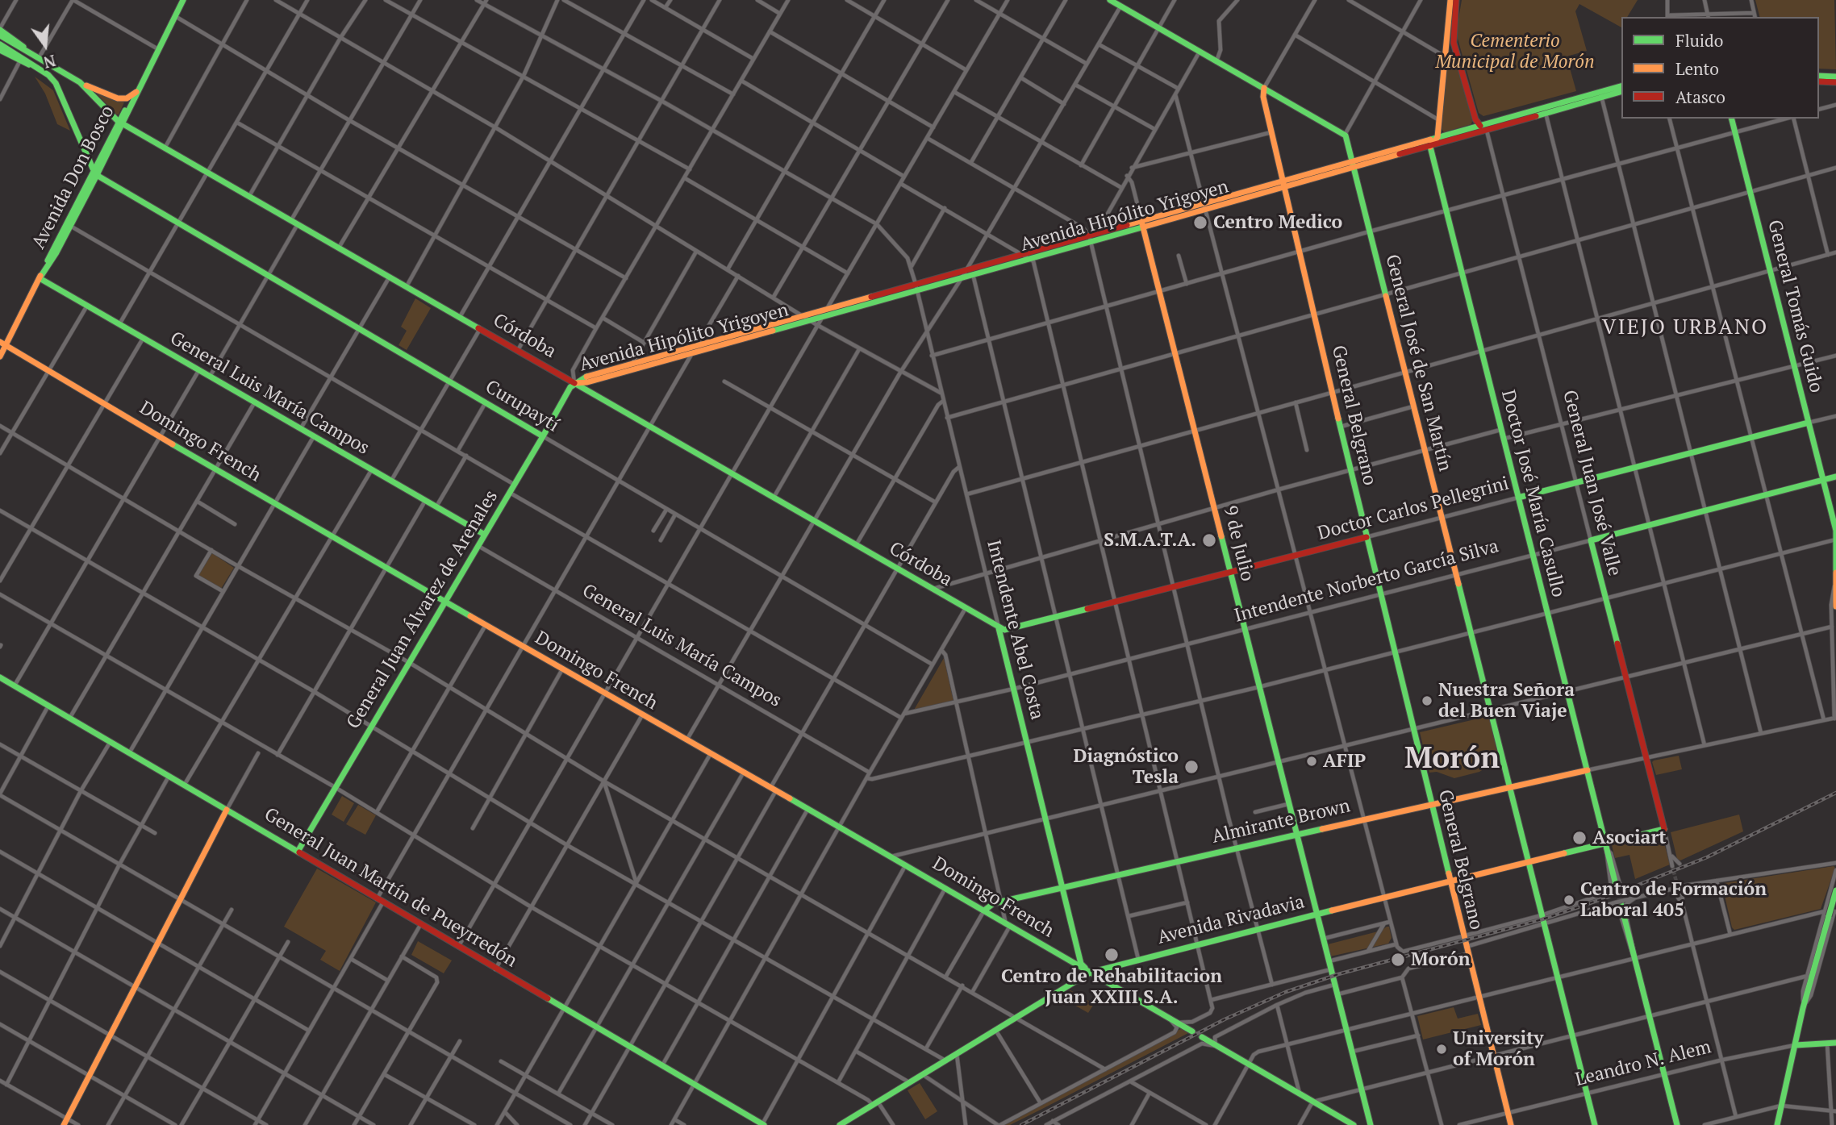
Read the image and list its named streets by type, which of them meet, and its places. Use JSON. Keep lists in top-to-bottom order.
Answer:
{
  "streets": {
    "street": [
      "Avenida Don Bosco",
      "Avenida Hipólito Yrigoyen",
      "General Tomás Guido",
      "Córdoba",
      "General José de San Martín",
      "General Luis María Campos",
      "Curupaytí",
      "General Belgrano",
      "Domingo French",
      "General Juan José Valle",
      "Doctor José María Casullo",
      "Doctor Carlos Pellegrini",
      "9 de Julio",
      "Intendente Norberto García Silva",
      "General Juan Álvarez de Arenales",
      "Intendente Abel Costa",
      "Almirante Brown",
      "General Juan Martín de Pueyrredón",
      "Avenida Rivadavia",
      "Leandro N. Alem"
    ]
  },
  "crossings": [
    ["Avenida Don Bosco", "Córdoba"],
    ["Avenida Don Bosco", "General Luis María Campos"],
    ["Avenida Don Bosco", "Curupaytí"],
    ["Avenida Don Bosco", "Domingo French"],
    ["Avenida Hipólito Yrigoyen", "Córdoba"],
    ["Avenida Hipólito Yrigoyen", "General José de San Martín"],
    ["Avenida Hipólito Yrigoyen", "General Belgrano"],
    ["Avenida Hipólito Yrigoyen", "General Juan José Valle"],
    ["Avenida Hipólito Yrigoyen", "Doctor José María Casullo"],
    ["Avenida Hipólito Yrigoyen", "9 de Julio"],
    ["Avenida Hipólito Yrigoyen", "General Juan Álvarez de Arenales"],
    ["Avenida Hipólito Yrigoyen", "Intendente Abel Costa"],
    ["General Tomás Guido", "Doctor Carlos Pellegrini"],
    ["General Tomás Guido", "Intendente Norberto García Silva"],
    ["Córdoba", "Doctor Carlos Pellegrini"],
    ["Córdoba", "General Juan Álvarez de Arenales"],
    ["Córdoba", "Intendente Abel Costa"],
    ["General José de San Martín", "Doctor Carlos Pellegrini"],
    ["General José de San Martín", "Intendente Norberto García Silva"],
    ["General José de San Martín", "Almirante Brown"],
    ["General José de San Martín", "Avenida Rivadavia"],
    ["General José de San Martín", "Leandro N. Alem"],
    ["General Luis María Campos", "General Juan Álvarez de Arenales"],
    ["Curupaytí", "General Juan Álvarez de Arenales"],
    ["General Belgrano", "Doctor Carlos Pellegrini"],
    ["General Belgrano", "Intendente Norberto García Silva"],
    ["General Belgrano", "Almirante Brown"],
    ["General Belgrano", "Avenida Rivadavia"],
    ["General Belgrano", "Leandro N. Alem"],
    ["Domingo French", "General Juan Álvarez de Arenales"],
    ["Domingo French", "Intendente Abel Costa"],
    ["Domingo French", "Almirante Brown"],
    ["Domingo French", "Avenida Rivadavia"],
    ["General Juan José Valle", "Doctor Carlos Pellegrini"],
    ["General Juan José Valle", "Intendente Norberto García Silva"],
    ["General Juan José Valle", "Avenida Rivadavia"],
    ["Doctor José María Casullo", "Doctor Carlos Pellegrini"],
    ["Doctor José María Casullo", "Intendente Norberto García Silva"],
    ["Doctor José María Casullo", "Almirante Brown"],
    ["Doctor José María Casullo", "Avenida Rivadavia"],
    ["Doctor Carlos Pellegrini", "9 de Julio"],
    ["Doctor Carlos Pellegrini", "Intendente Abel Costa"],
    ["9 de Julio", "Intendente Norberto García Silva"],
    ["9 de Julio", "Almirante Brown"],
    ["9 de Julio", "Avenida Rivadavia"],
    ["Intendente Norberto García Silva", "Intendente Abel Costa"],
    ["General Juan Álvarez de Arenales", "General Juan Martín de Pueyrredón"],
    ["Intendente Abel Costa", "Almirante Brown"],
    ["Intendente Abel Costa", "Avenida Rivadavia"]
  ],
  "districts": ["VIEJO URBANO", "Morón"],
  "parks": ["Cementerio Municipal de Morón"],
  "places": [
    "Centro Medico",
    "S.M.A.T.A.",
    "Nuestra Señora del Buen Viaje",
    "AFIP",
    "Diagnóstico Tesla",
    "Asociart",
    "Centro de Formación Laboral 405",
    "Centro de Rehabilitacion Juan XXIII S.A.",
    "Morón",
    "University of Morón"
  ],
  "legend": ["Fluido", "Lento", "Atasco"],
  "north": "bottom"
}
